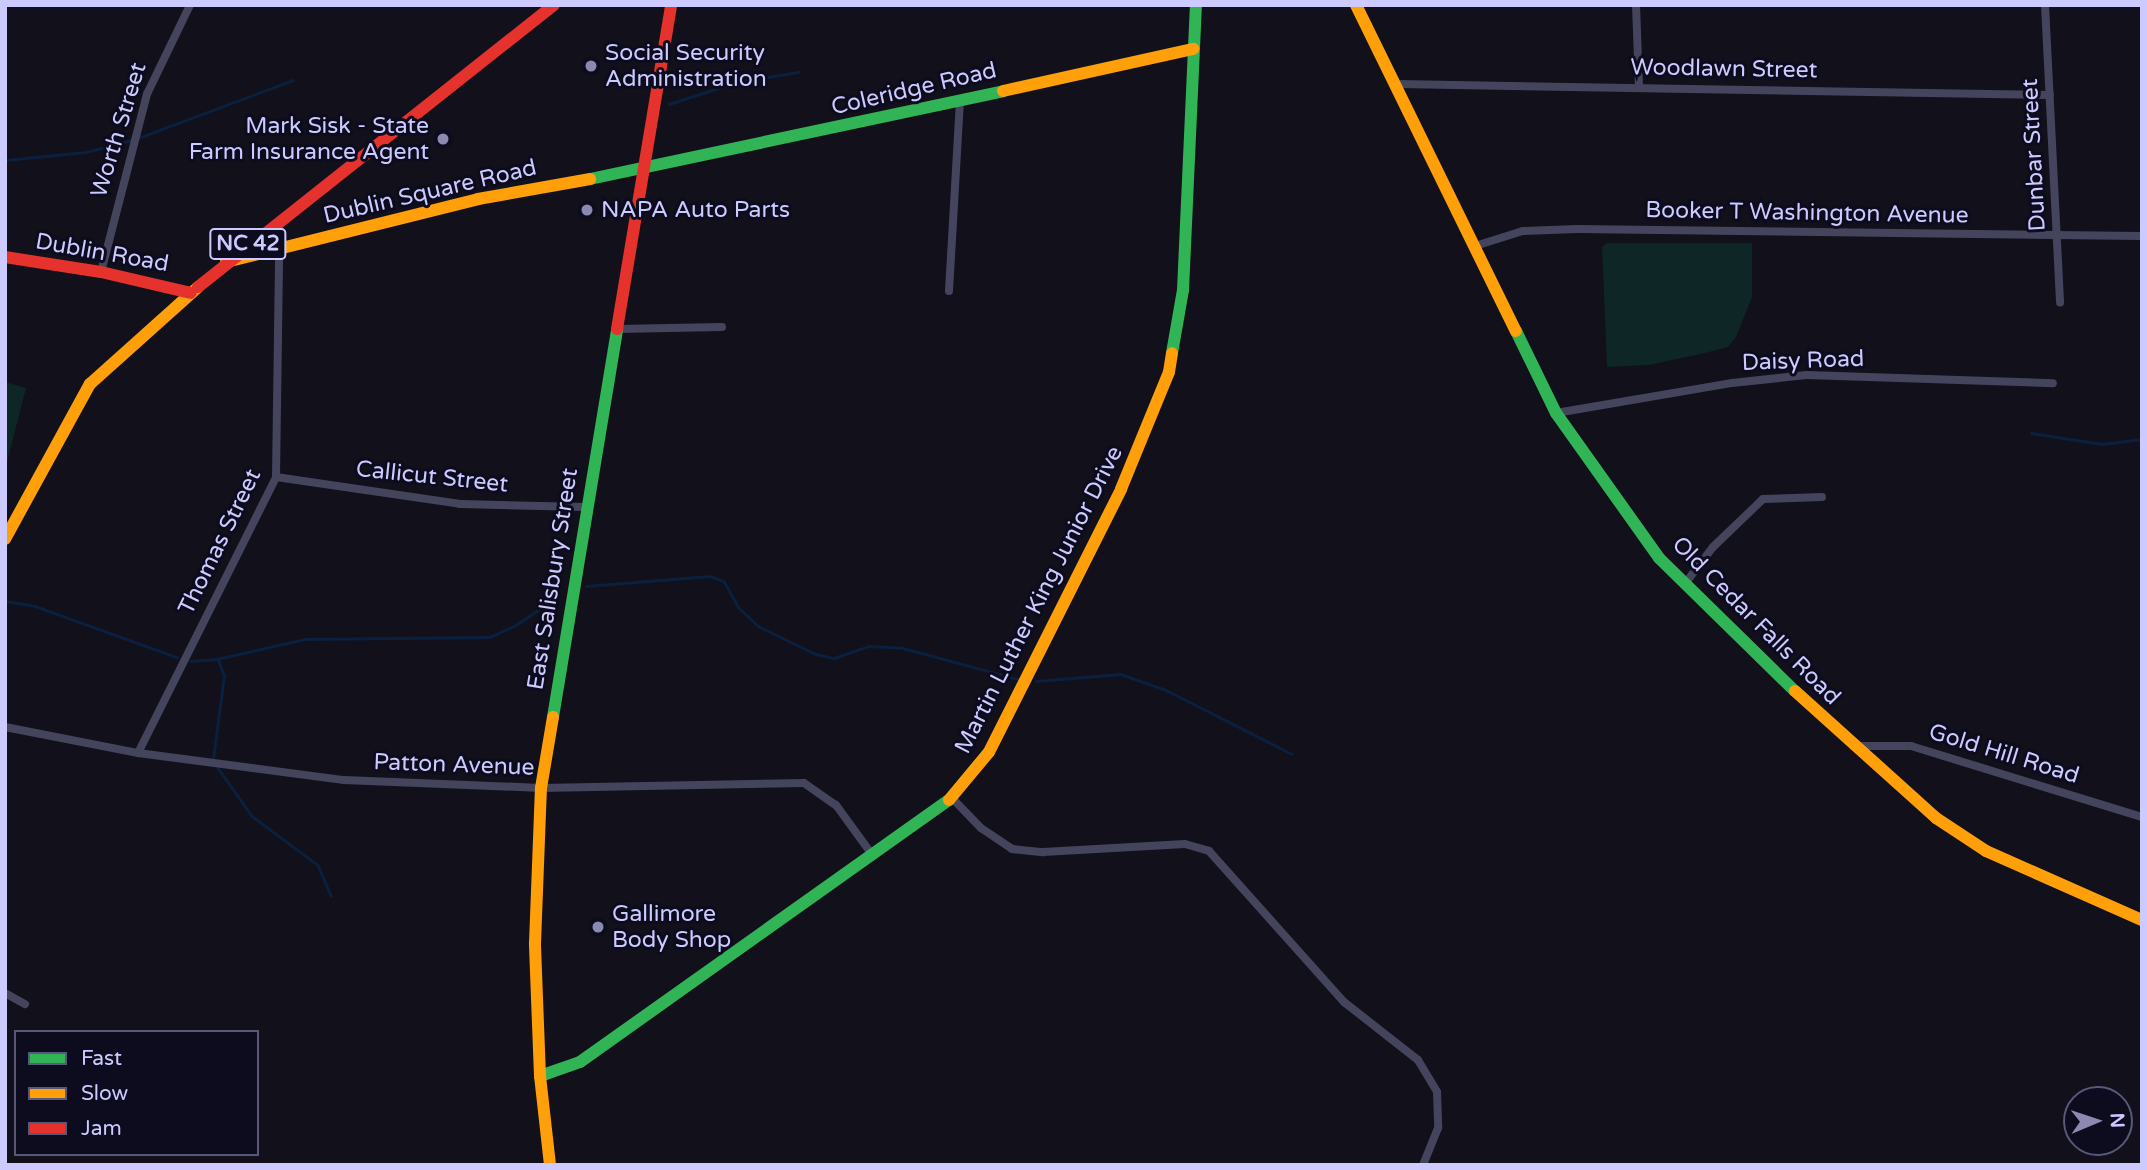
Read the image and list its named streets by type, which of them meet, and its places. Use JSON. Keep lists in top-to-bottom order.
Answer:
{
  "streets": {
    "street": [
      "Woodlawn Street",
      "Coleridge Road",
      "Worth Street",
      "Dunbar Street",
      "Dublin Square Road",
      "Booker T Washington Avenue",
      "NC 42",
      "Dublin Road",
      "Daisy Road",
      "Callicut Street",
      "Thomas Street",
      "East Salisbury Street",
      "Martin Luther King Junior Drive",
      "Old Cedar Falls Road",
      "Gold Hill Road",
      "Patton Avenue"
    ]
  },
  "crossings": [
    ["Woodlawn Street", "Dunbar Street"],
    ["Woodlawn Street", "Old Cedar Falls Road"],
    ["Coleridge Road", "Dublin Square Road"],
    ["Coleridge Road", "East Salisbury Street"],
    ["Coleridge Road", "Martin Luther King Junior Drive"],
    ["Worth Street", "Dublin Road"],
    ["Dunbar Street", "Booker T Washington Avenue"],
    ["Dublin Square Road", "NC 42"],
    ["Dublin Square Road", "Thomas Street"],
    ["Dublin Square Road", "East Salisbury Street"],
    ["Booker T Washington Avenue", "Old Cedar Falls Road"],
    ["NC 42", "Dublin Road"],
    ["Daisy Road", "Old Cedar Falls Road"],
    ["Callicut Street", "Thomas Street"],
    ["Callicut Street", "East Salisbury Street"],
    ["Thomas Street", "Patton Avenue"],
    ["East Salisbury Street", "Martin Luther King Junior Drive"],
    ["East Salisbury Street", "Patton Avenue"],
    ["Martin Luther King Junior Drive", "Patton Avenue"],
    ["Old Cedar Falls Road", "Gold Hill Road"]
  ],
  "places": [
    "Social Security Administration",
    "Mark Sisk - State Farm Insurance Agent",
    "NAPA Auto Parts",
    "Gallimore Body Shop"
  ],
  "legend": ["Fast", "Slow", "Jam"],
  "north": "right"
}
